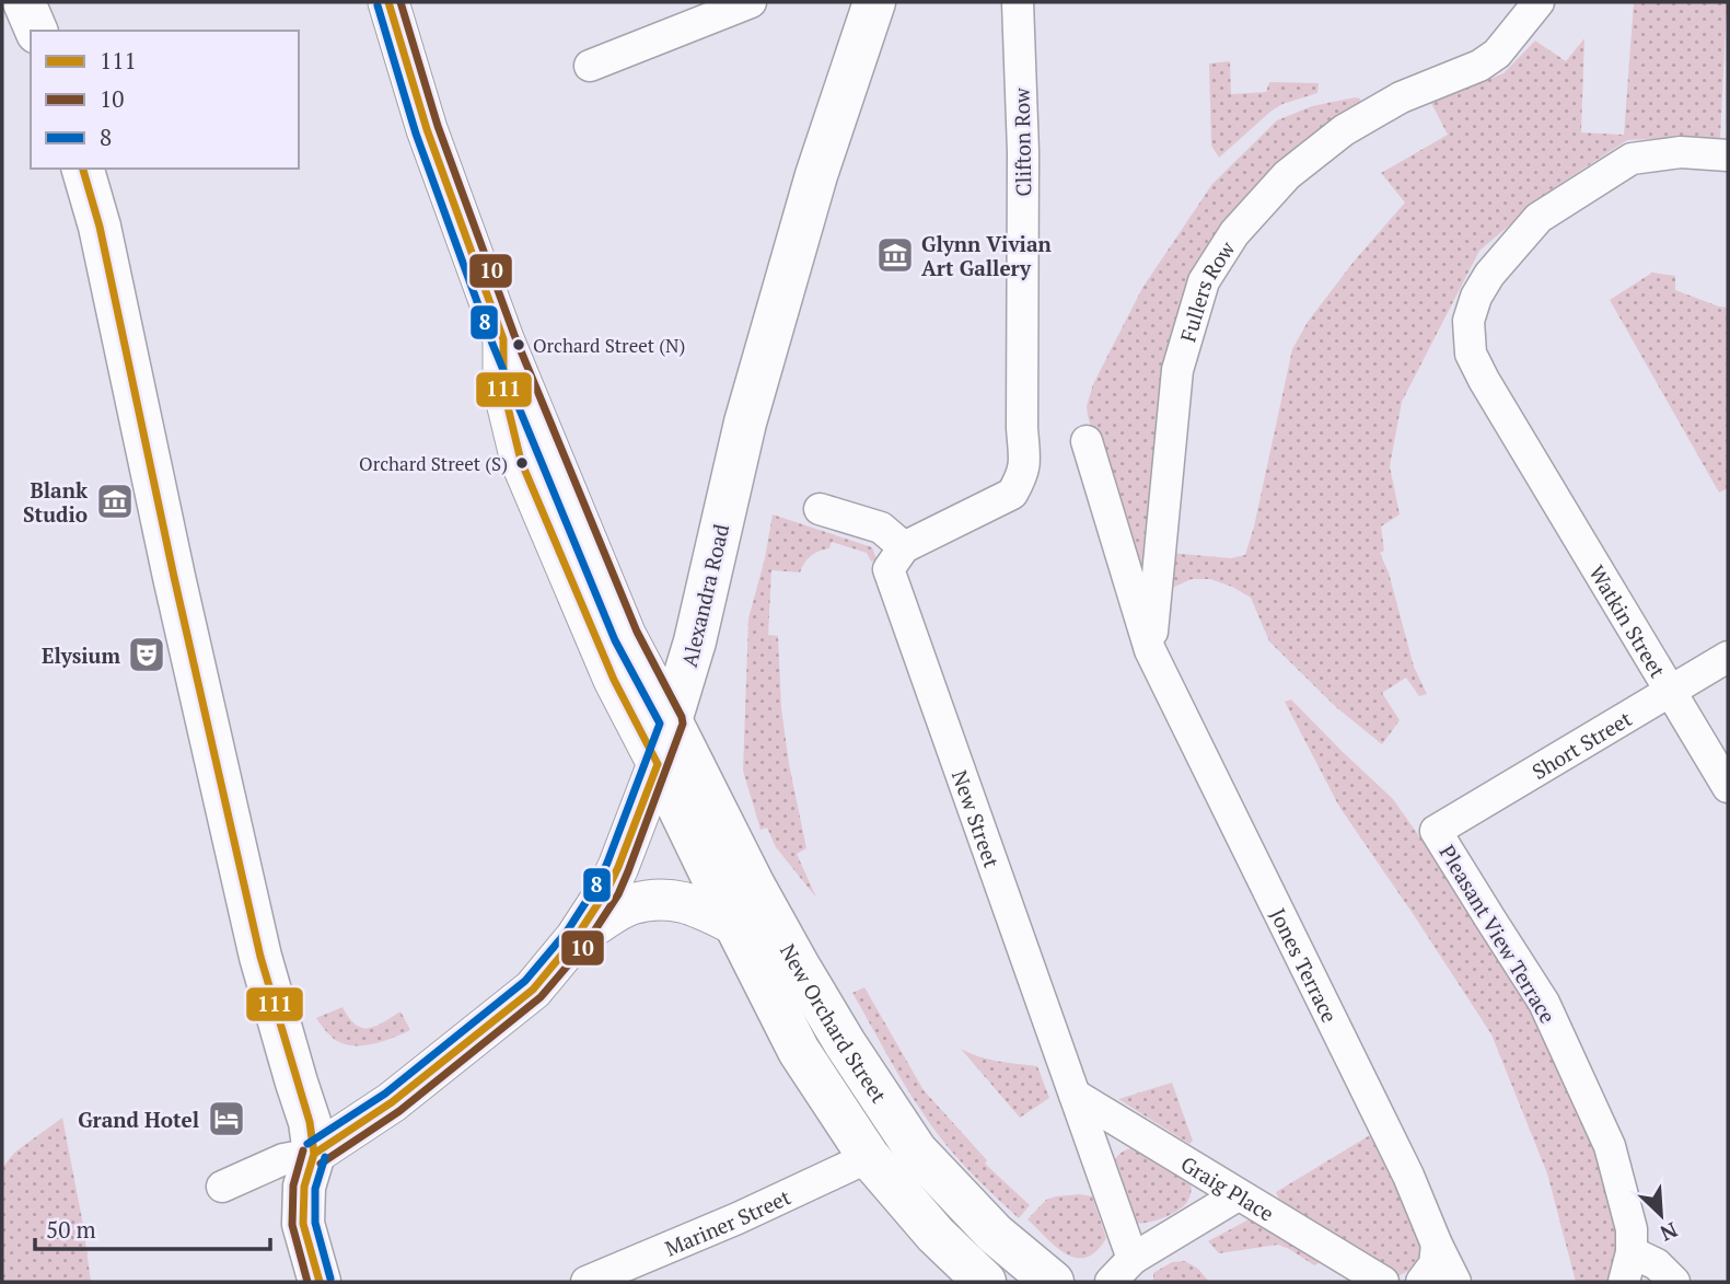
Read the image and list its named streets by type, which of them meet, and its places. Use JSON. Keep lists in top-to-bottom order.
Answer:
{
  "streets": {
    "main road": ["Alexandra Road", "New Orchard Street"],
    "street": [
      "Clifton Row",
      "Fullers Row",
      "Watkin Street",
      "Short Street",
      "New Street",
      "Pleasant View Terrace",
      "Jones Terrace",
      "Graig Place",
      "Mariner Street"
    ]
  },
  "crossings": [
    ["Clifton Row", "New Street"],
    ["Fullers Row", "Jones Terrace"],
    ["Alexandra Road", "New Orchard Street"],
    ["Watkin Street", "Short Street"],
    ["Short Street", "Pleasant View Terrace"],
    ["New Street", "Graig Place"],
    ["New Orchard Street", "Mariner Street"]
  ],
  "places": {
    "museum": ["Glynn Vivian Art Gallery", "Blank Studio"],
    "other": ["Orchard Street (N)", "Orchard Street (S)"],
    "theatre": ["Elysium"],
    "hotel": ["Grand Hotel"]
  },
  "lines": ["transit line 111", "transit line 10", "transit line 8"],
  "legend": ["111", "10", "8"],
  "scale_bar": "50 m",
  "north": "bottom right"
}
